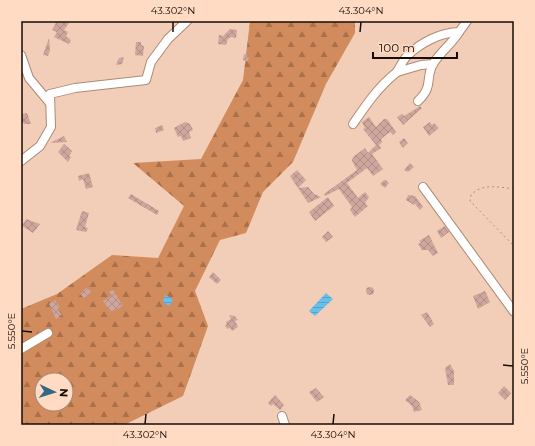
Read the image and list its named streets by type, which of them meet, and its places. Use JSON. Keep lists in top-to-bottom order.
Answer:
{
  "scale_bar": "100 m",
  "north": "right",
  "coordinates": ["43.302°N", "43.304°N", "5.550°E"]
}
